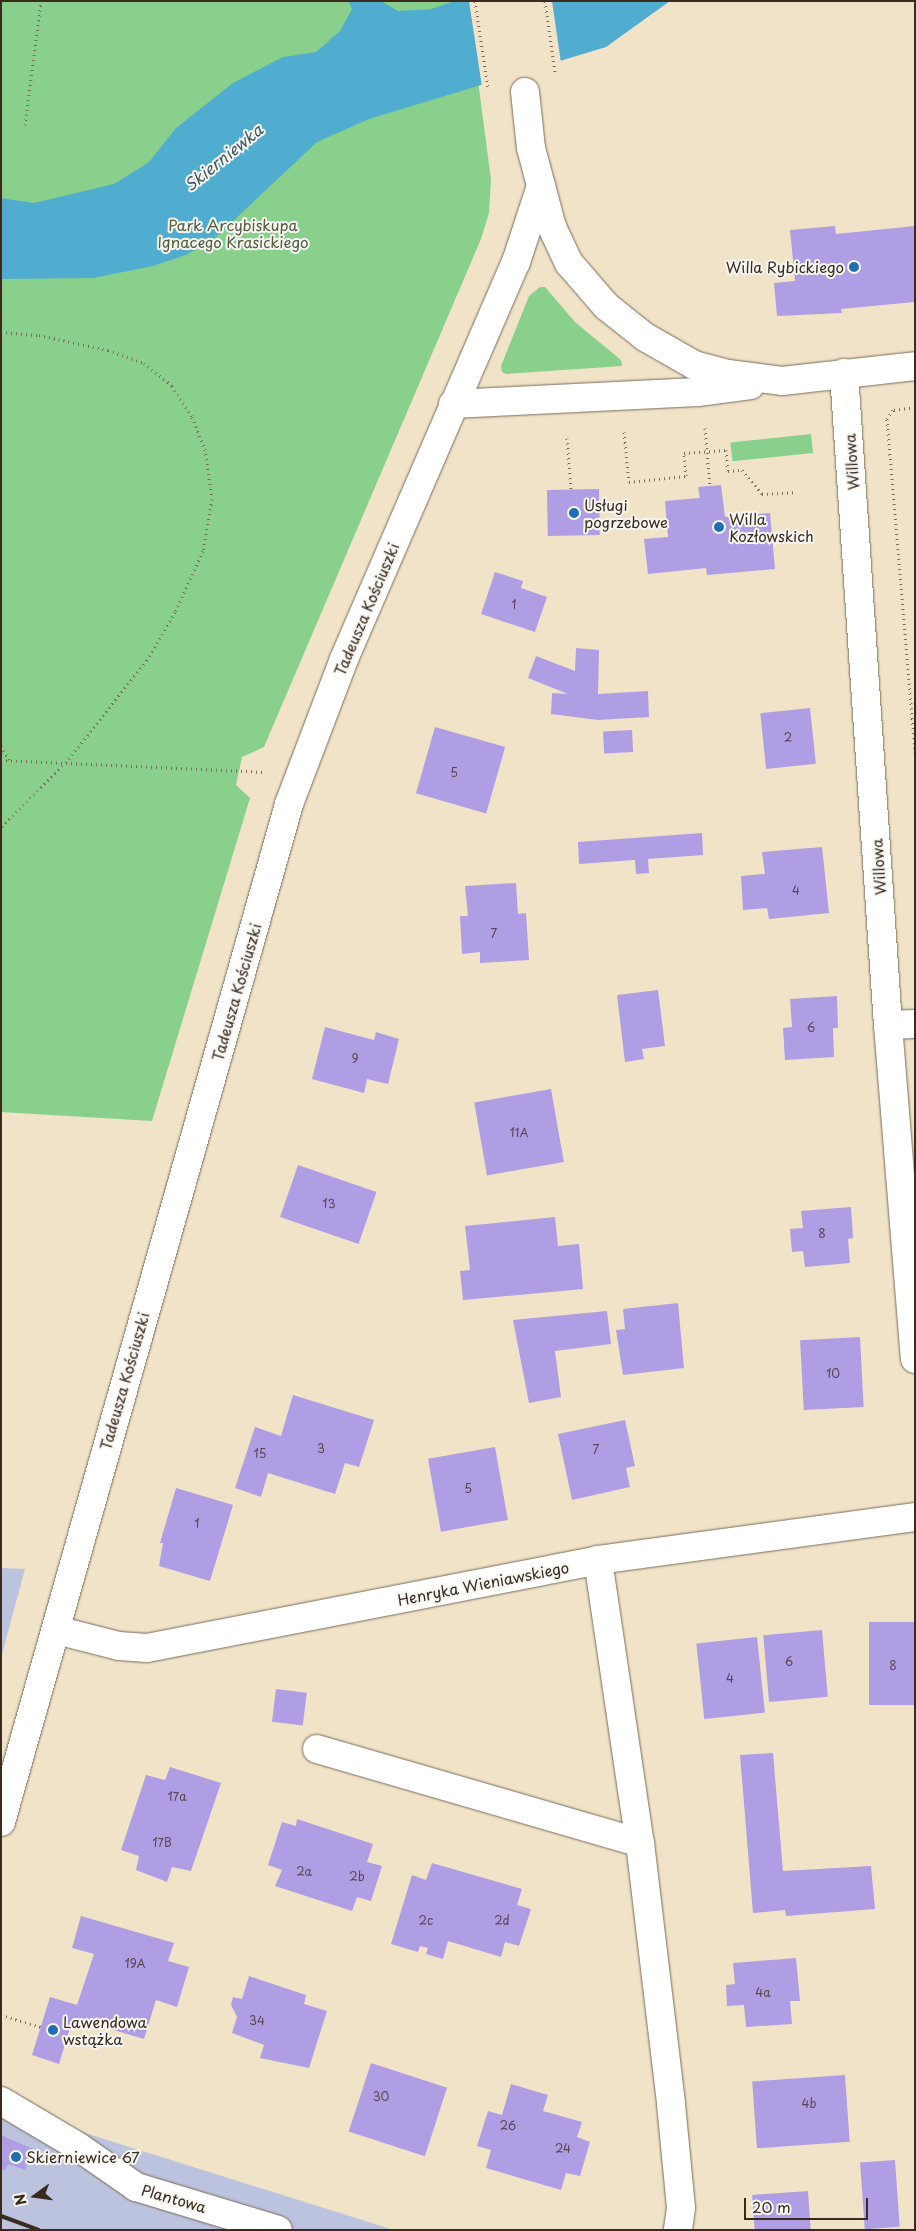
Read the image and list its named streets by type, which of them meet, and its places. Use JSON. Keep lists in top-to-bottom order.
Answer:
{
  "streets": {
    "street": [
      "Willowa",
      "Tadeusza Kościuszki",
      "Henryka Wieniawskiego",
      "Plantowa"
    ]
  },
  "crossings": [
    ["Tadeusza Kościuszki", "Henryka Wieniawskiego"]
  ],
  "water": ["Skierniewka"],
  "parks": ["Park Arcybiskupa Ignacego Krasickiego"],
  "places": [
    "Willa Rybickiego",
    "Usługi pogrzebowe",
    "Willa Kozłowskich",
    "Lawendowa wstążka",
    "Skierniewice 67"
  ],
  "house_numbers": [
    "1",
    "2",
    "5",
    "4",
    "7",
    "6",
    "9",
    "11A",
    "13",
    "8",
    "10",
    "3",
    "7",
    "15",
    "5",
    "1",
    "6",
    "8",
    "4",
    "17a",
    "17B",
    "2a",
    "2b",
    "2c",
    "2d",
    "19A",
    "4a",
    "34",
    "30",
    "4b",
    "26",
    "24"
  ],
  "scale_bar": "20 m",
  "north": "left"
}
